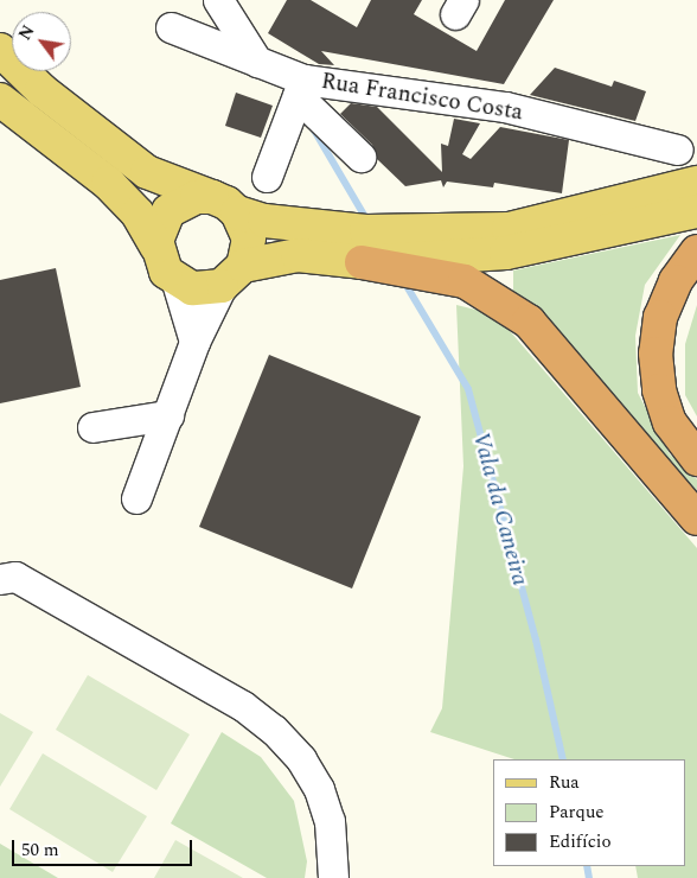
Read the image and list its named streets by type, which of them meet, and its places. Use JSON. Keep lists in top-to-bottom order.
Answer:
{
  "streets": {
    "street": ["Rua Francisco Costa"]
  },
  "water": ["Vala da Caneira"],
  "legend": ["Rua", "Parque", "Edifício"],
  "scale_bar": "50 m",
  "north": "top left"
}
